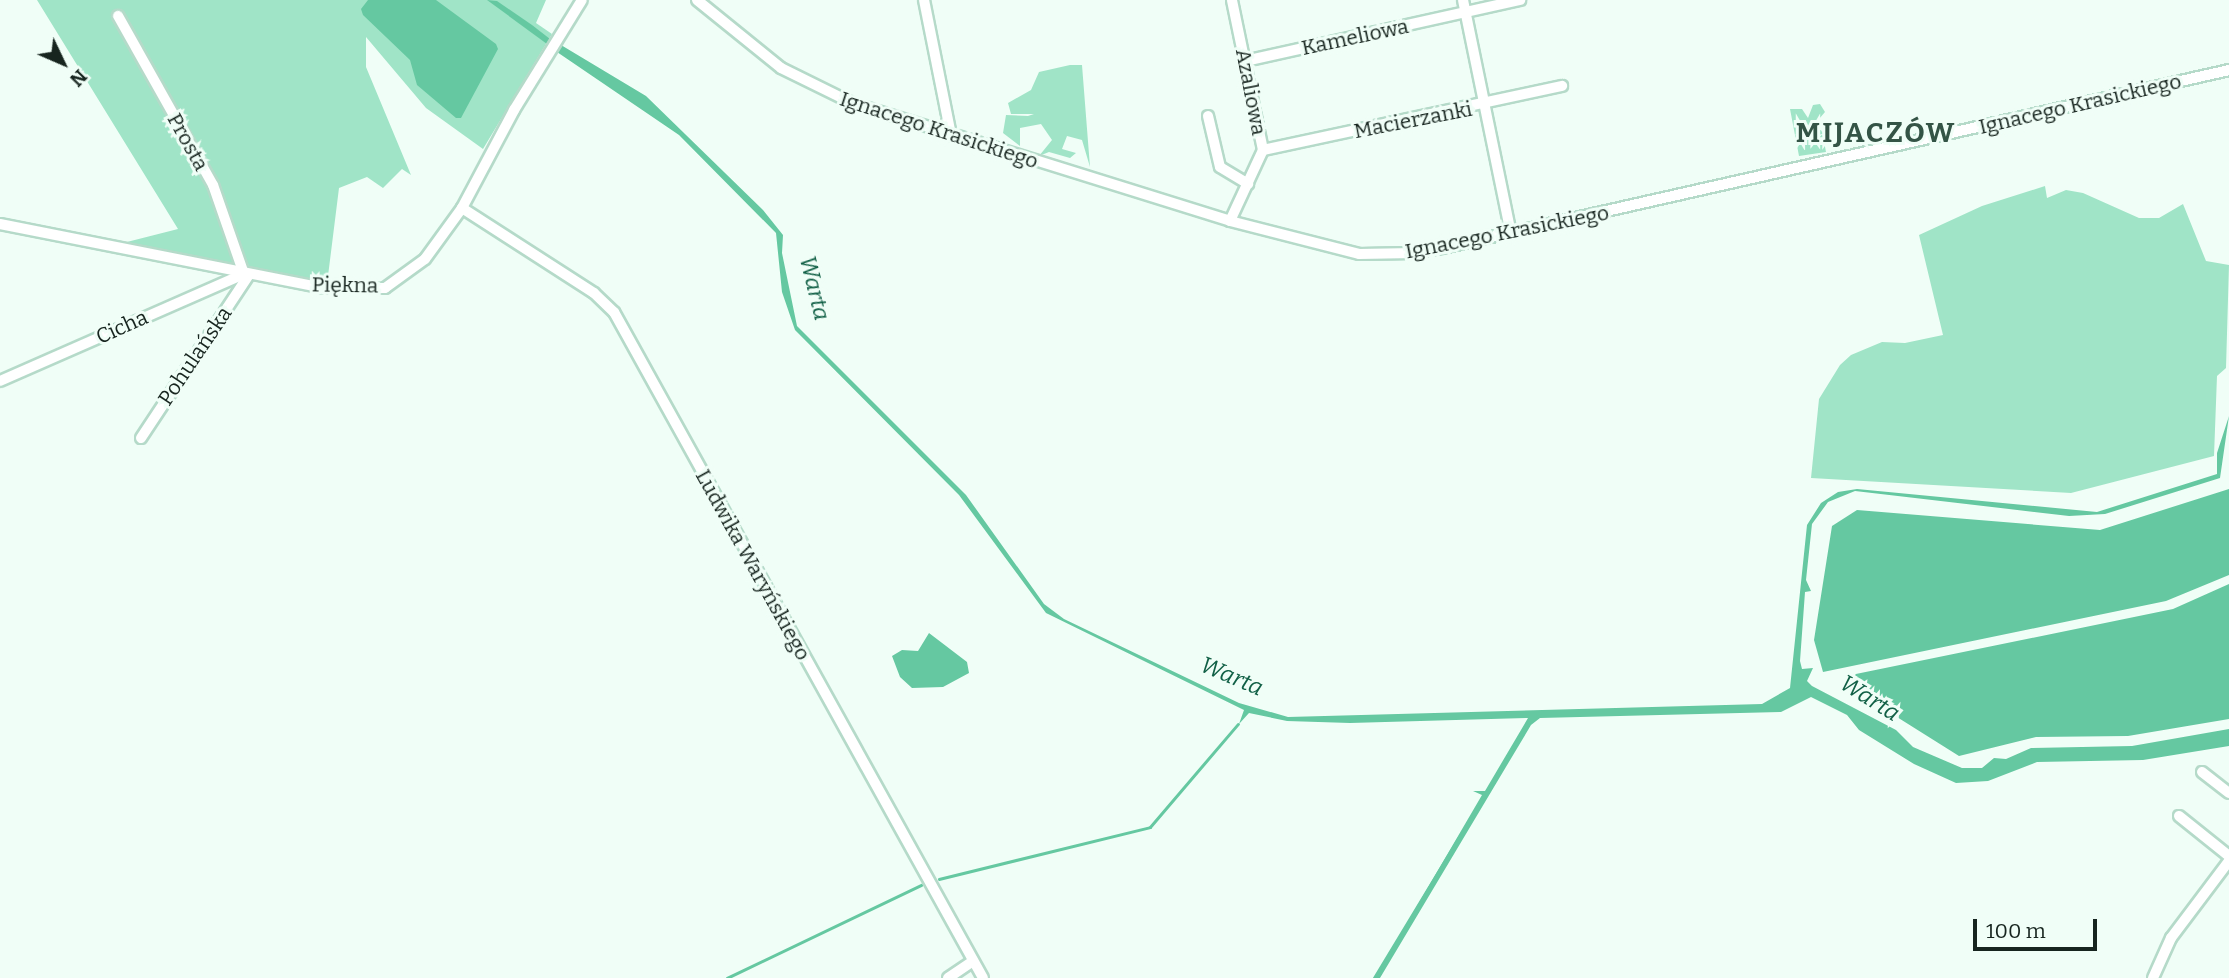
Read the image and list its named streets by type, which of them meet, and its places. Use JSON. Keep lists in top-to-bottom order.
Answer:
{
  "streets": {
    "street": [
      "Kameliowa",
      "Azaliowa",
      "Ignacego Krasickiego",
      "Macierzanki",
      "Prosta",
      "Piękna",
      "Cicha",
      "Pohulańska",
      "Ludwika Waryńskiego"
    ]
  },
  "crossings": [
    ["Kameliowa", "Azaliowa"],
    ["Azaliowa", "Ignacego Krasickiego"],
    ["Azaliowa", "Macierzanki"],
    ["Prosta", "Piękna"],
    ["Prosta", "Cicha"],
    ["Prosta", "Pohulańska"],
    ["Piękna", "Cicha"],
    ["Piękna", "Pohulańska"],
    ["Piękna", "Ludwika Waryńskiego"],
    ["Cicha", "Pohulańska"]
  ],
  "districts": ["MIJACZÓW"],
  "water": ["Warta"],
  "scale_bar": "100 m",
  "north": "bottom right"
}
